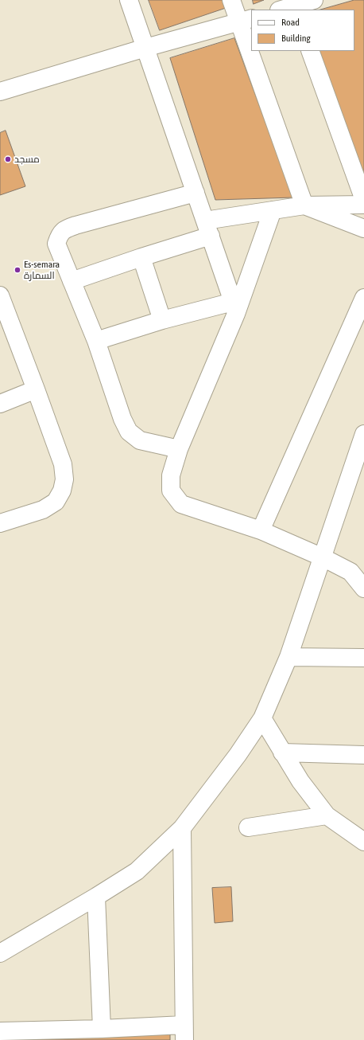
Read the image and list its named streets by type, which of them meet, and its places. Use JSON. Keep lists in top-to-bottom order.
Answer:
{
  "places": ["مسجد", "Es-semara السمارة"],
  "legend": ["Road", "Building"]
}
